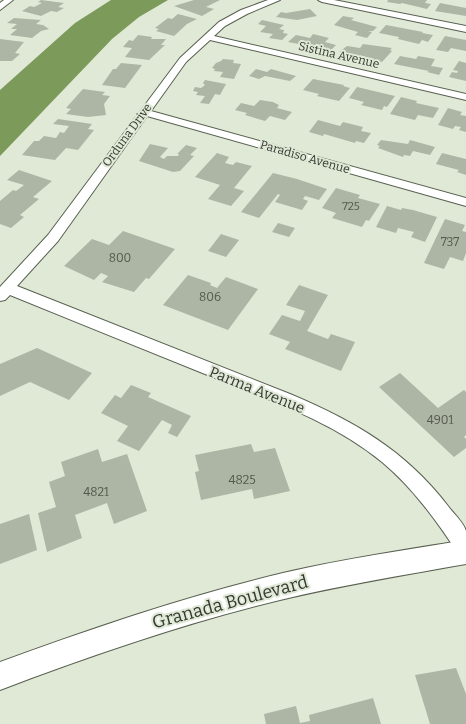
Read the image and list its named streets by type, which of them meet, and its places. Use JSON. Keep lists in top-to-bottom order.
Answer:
{
  "streets": {
    "street": [
      "Sistina Avenue",
      "Orduna Drive",
      "Paradiso Avenue",
      "Parma Avenue",
      "Granada Boulevard"
    ]
  },
  "crossings": [
    ["Sistina Avenue", "Orduna Drive"],
    ["Orduna Drive", "Paradiso Avenue"],
    ["Orduna Drive", "Parma Avenue"],
    ["Parma Avenue", "Granada Boulevard"]
  ],
  "house_numbers": [
    "725",
    "737",
    "800",
    "806",
    "4901",
    "4825",
    "4821"
  ]
}
